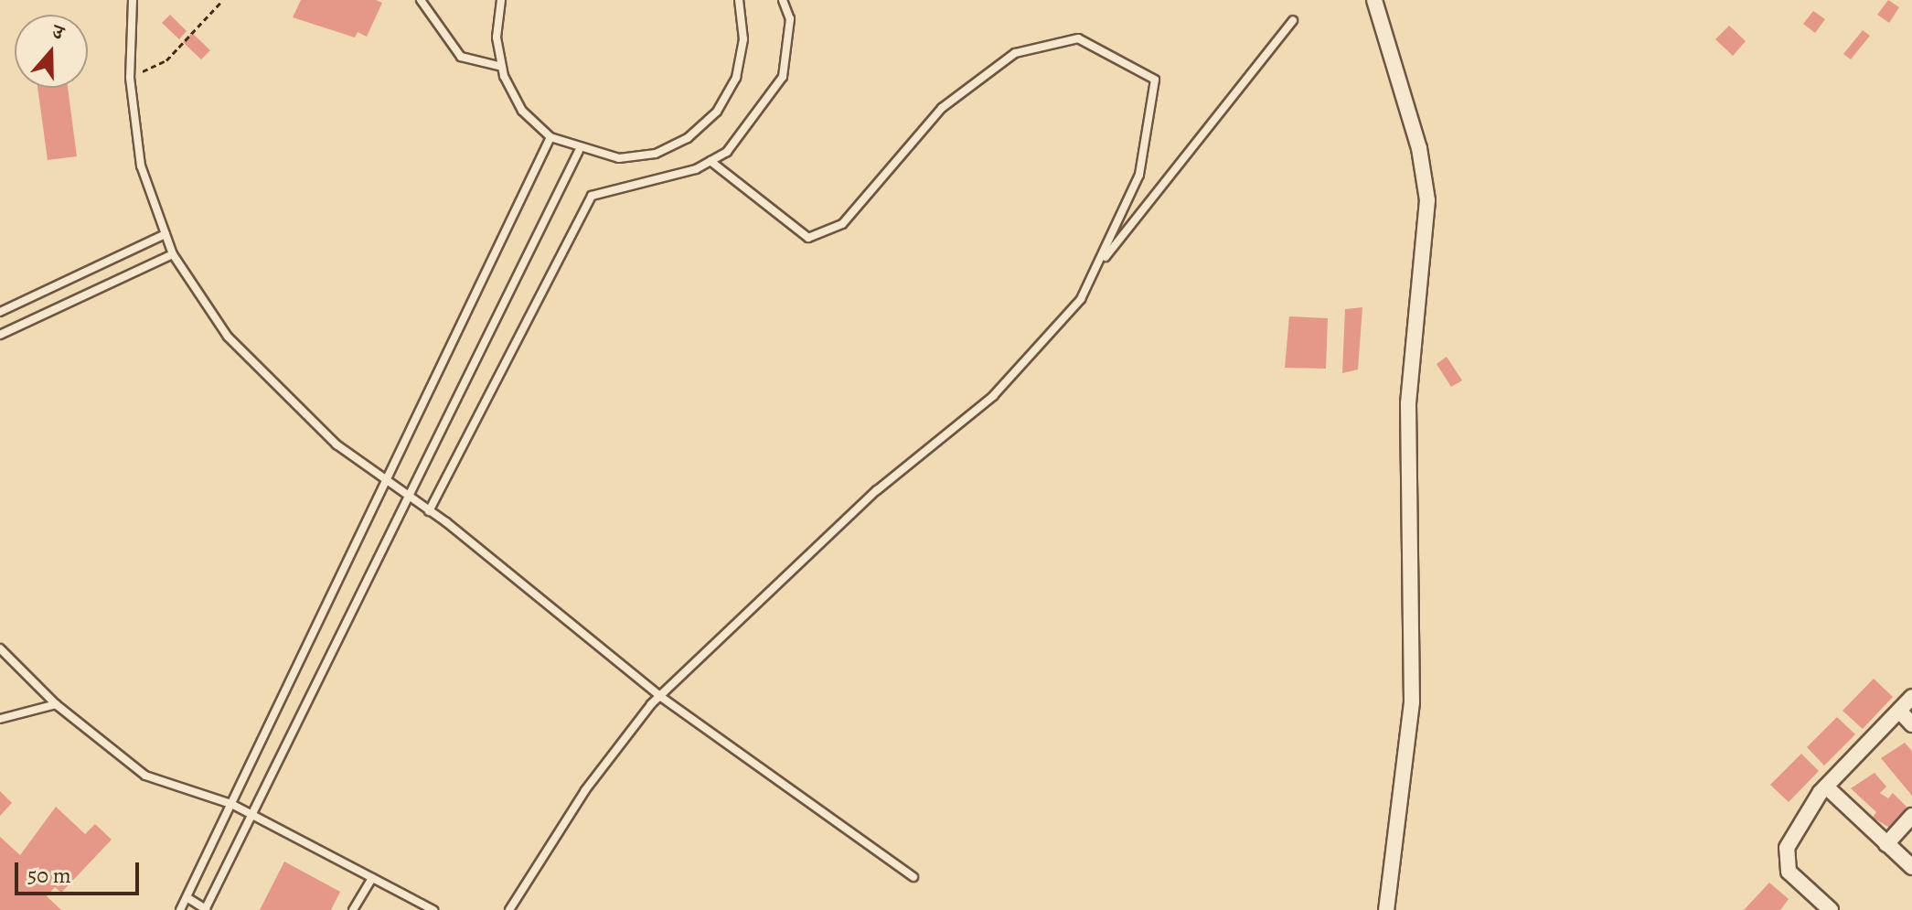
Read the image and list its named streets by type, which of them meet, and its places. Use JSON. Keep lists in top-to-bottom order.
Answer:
{
  "scale_bar": "50 m",
  "north": "top"
}
